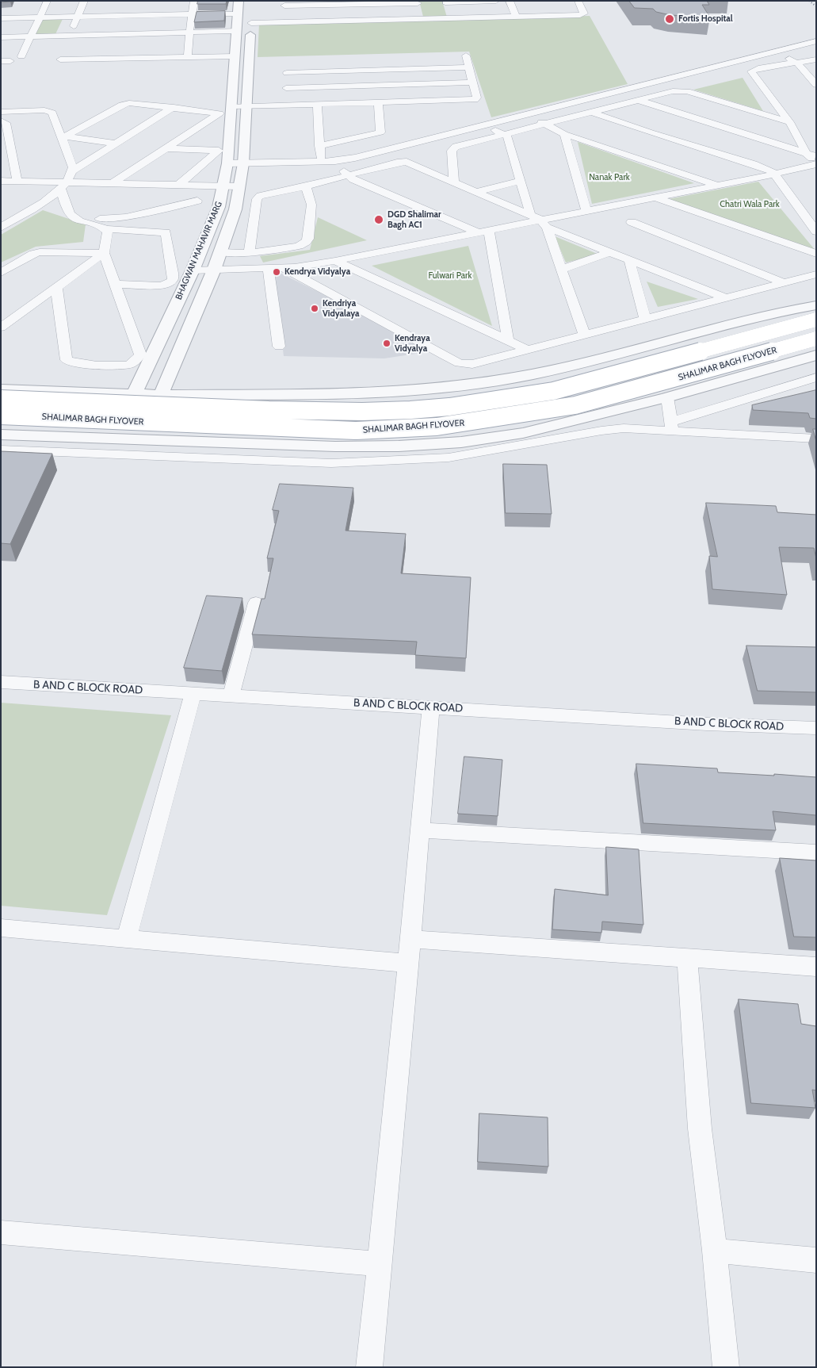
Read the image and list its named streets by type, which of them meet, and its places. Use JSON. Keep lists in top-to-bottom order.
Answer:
{
  "streets": {
    "main road": ["SHALIMAR BAGH FLYOVER"],
    "street": ["BHAGWAN MAHAVIR MARG", "B AND C BLOCK ROAD"]
  },
  "parks": ["Nanak Park", "Chatri Wala Park", "Fulwari Park"],
  "places": [
    "Fortis Hospital",
    "DGD Shalimar Bagh AC1",
    "Kendrya Vidyalya",
    "Kendriya Vidyalaya",
    "Kendraya Vidyalya"
  ]
}
